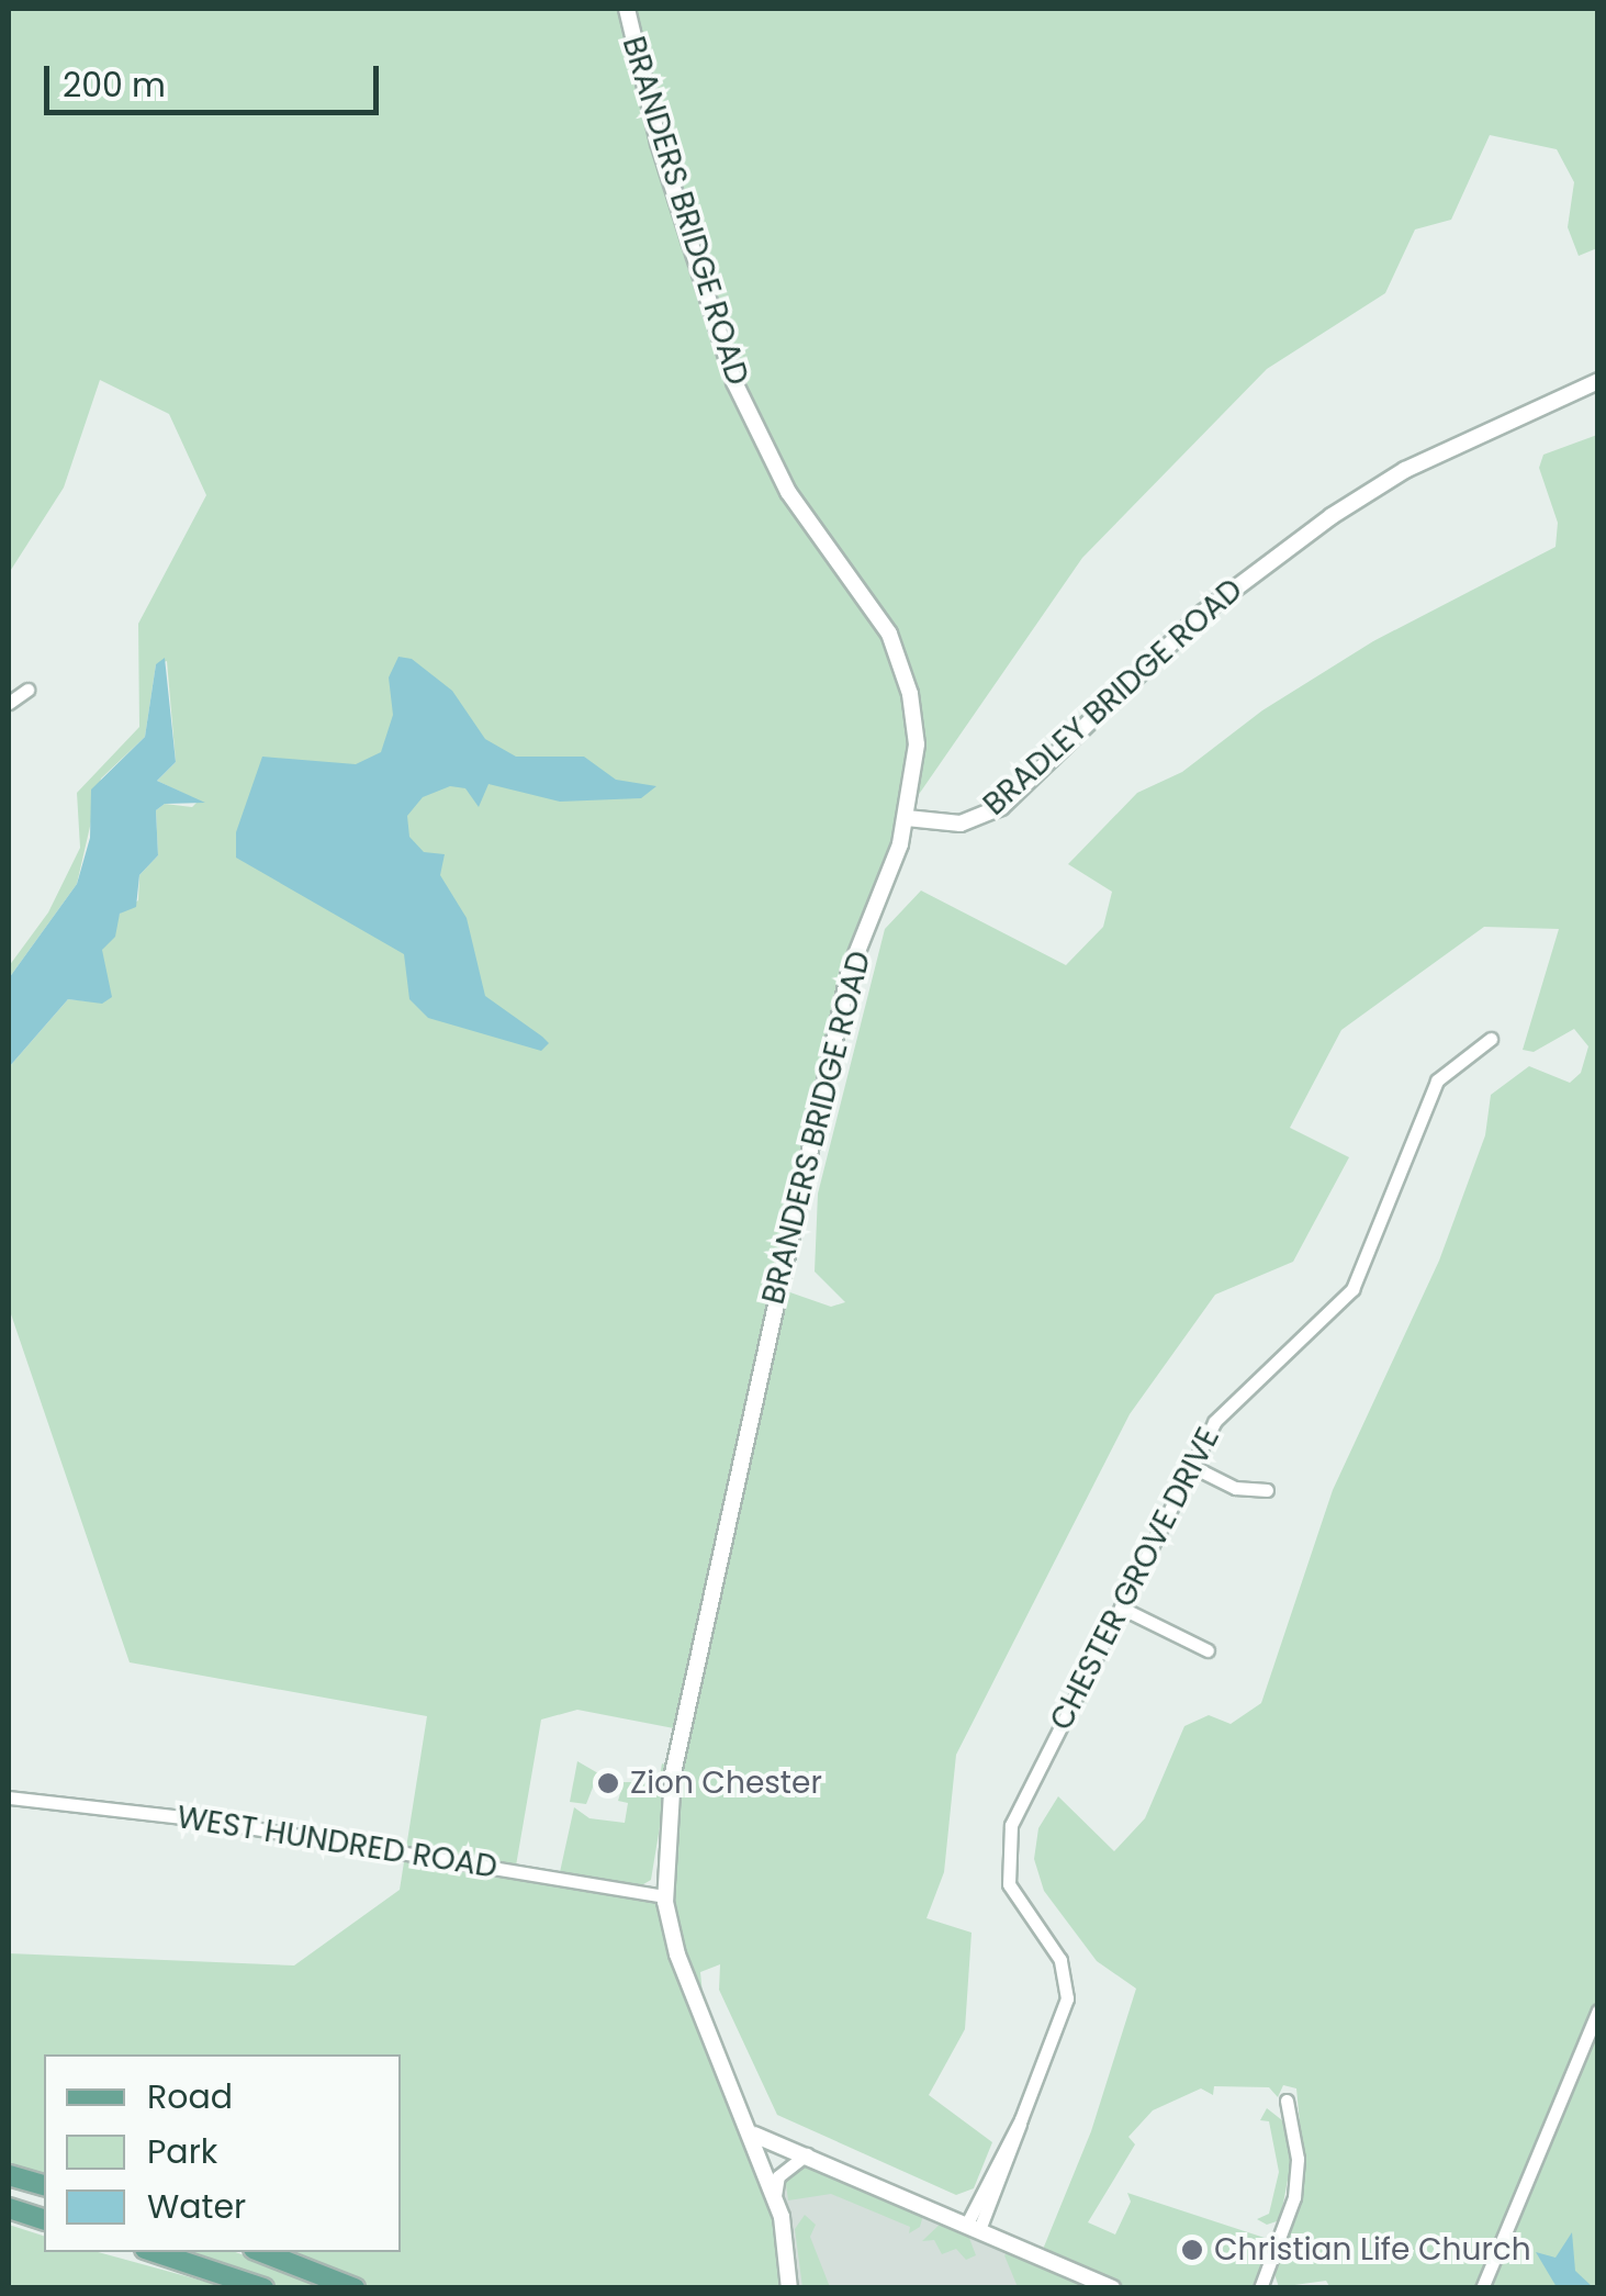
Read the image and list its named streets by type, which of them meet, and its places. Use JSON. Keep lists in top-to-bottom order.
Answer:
{
  "streets": {
    "street": [
      "BRANDERS BRIDGE ROAD",
      "BRADLEY BRIDGE ROAD",
      "CHESTER GROVE DRIVE",
      "WEST HUNDRED ROAD"
    ]
  },
  "crossings": [
    ["BRANDERS BRIDGE ROAD", "BRADLEY BRIDGE ROAD"],
    ["BRANDERS BRIDGE ROAD", "WEST HUNDRED ROAD"]
  ],
  "places": ["Zion Chester", "Christian Life Church"],
  "legend": ["Road", "Park", "Water"],
  "scale_bar": "200 m"
}
